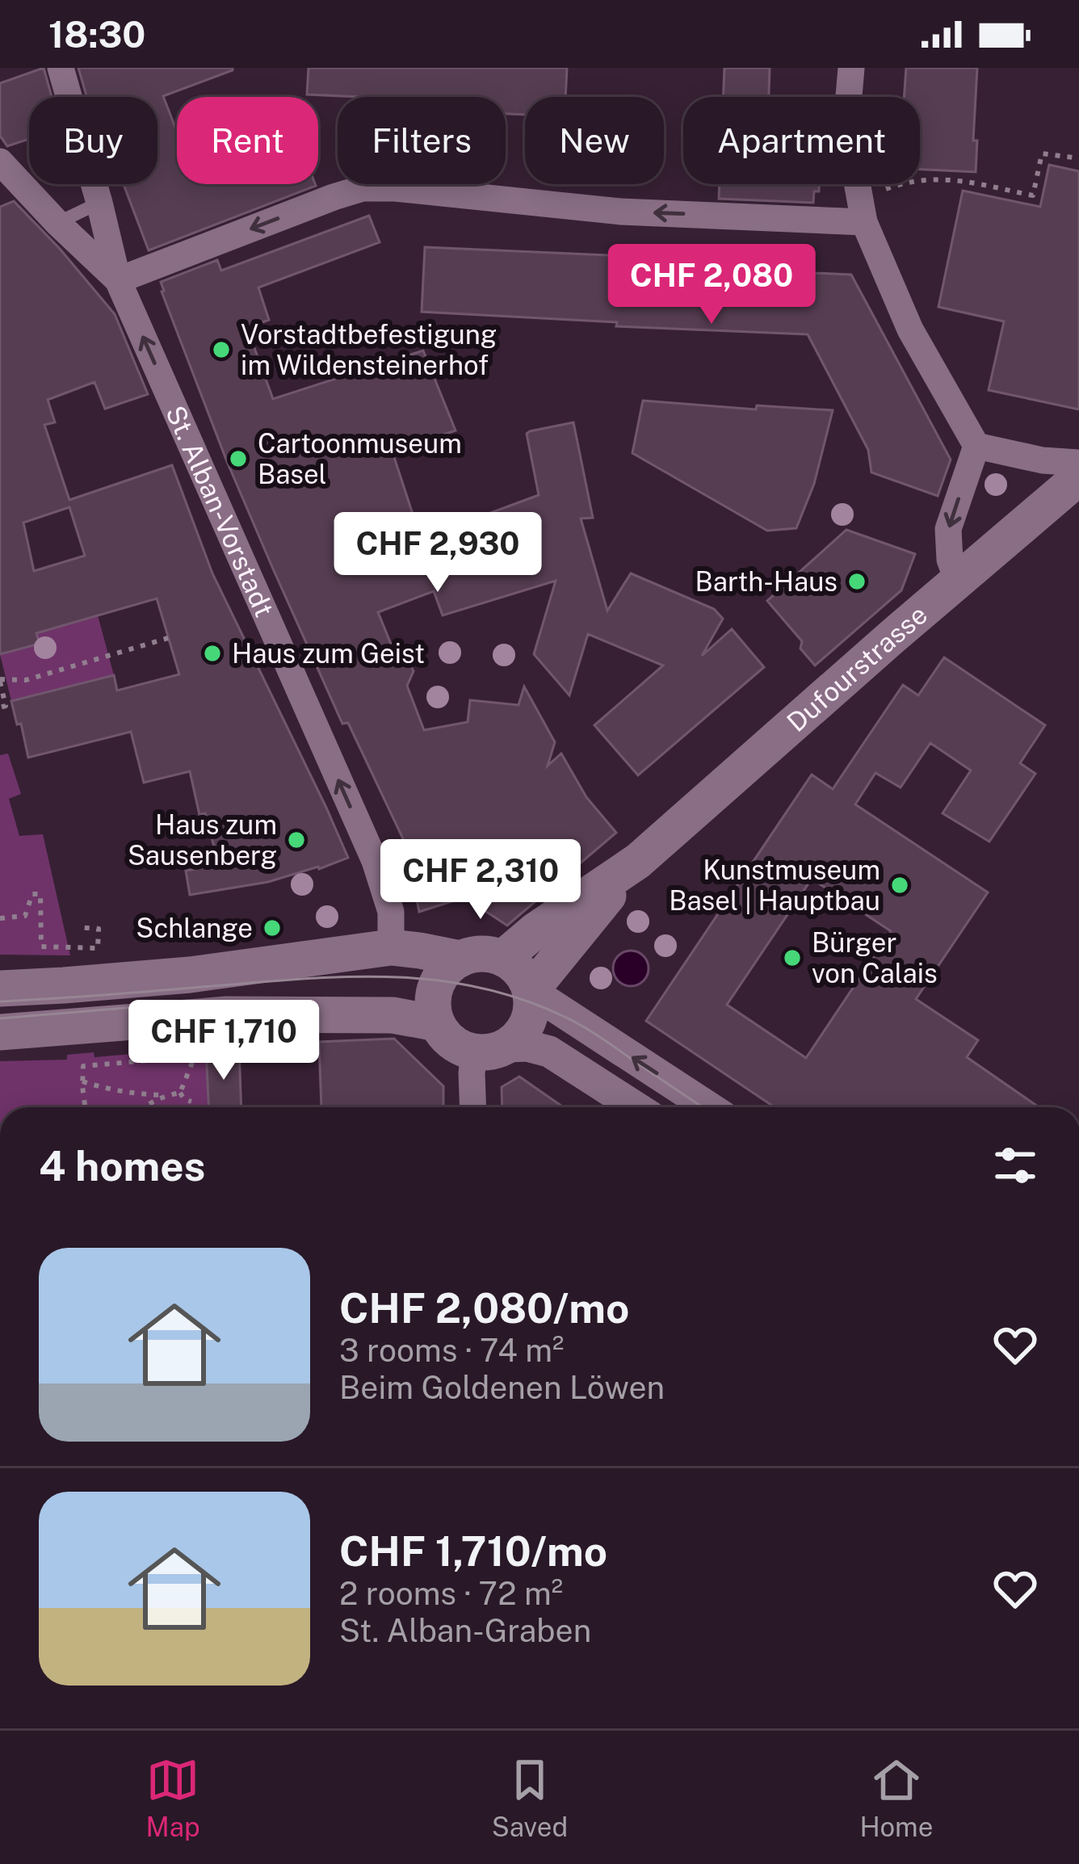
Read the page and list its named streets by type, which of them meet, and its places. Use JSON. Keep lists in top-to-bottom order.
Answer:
{
  "streets": {
    "main road": ["Dufourstrasse"],
    "street": ["St. Alban-Vorstadt"]
  },
  "one_way": ["St. Alban-Vorstadt"],
  "places": [
    "Vorstadtbefestigung im Wildensteinerhof",
    "Cartoonmuseum Basel",
    "Barth-Haus",
    "Haus zum Geist",
    "Haus zum Sausenberg",
    "Kunstmuseum Basel | Hauptbau",
    "Schlange",
    "Bürger von Calais"
  ],
  "page": {
    "status": "18:30",
    "chip": [
      "Buy",
      "Rent",
      "Filters",
      "New",
      "Apartment"
    ],
    "price": [
      "CHF 2,080",
      "CHF 2,930",
      "CHF 2,310",
      "CHF 1,710"
    ],
    "heading": "4 homes",
    "list": [
      {
        "name": "CHF 2,080/mo",
        "note": "3 rooms · 74 m² · Beim Goldenen Löwen"
      },
      {
        "name": "CHF 1,710/mo",
        "note": "2 rooms · 72 m² · St. Alban-Graben"
      }
    ],
    "tabs": ["Map", "Saved", "Home"]
  }
}
